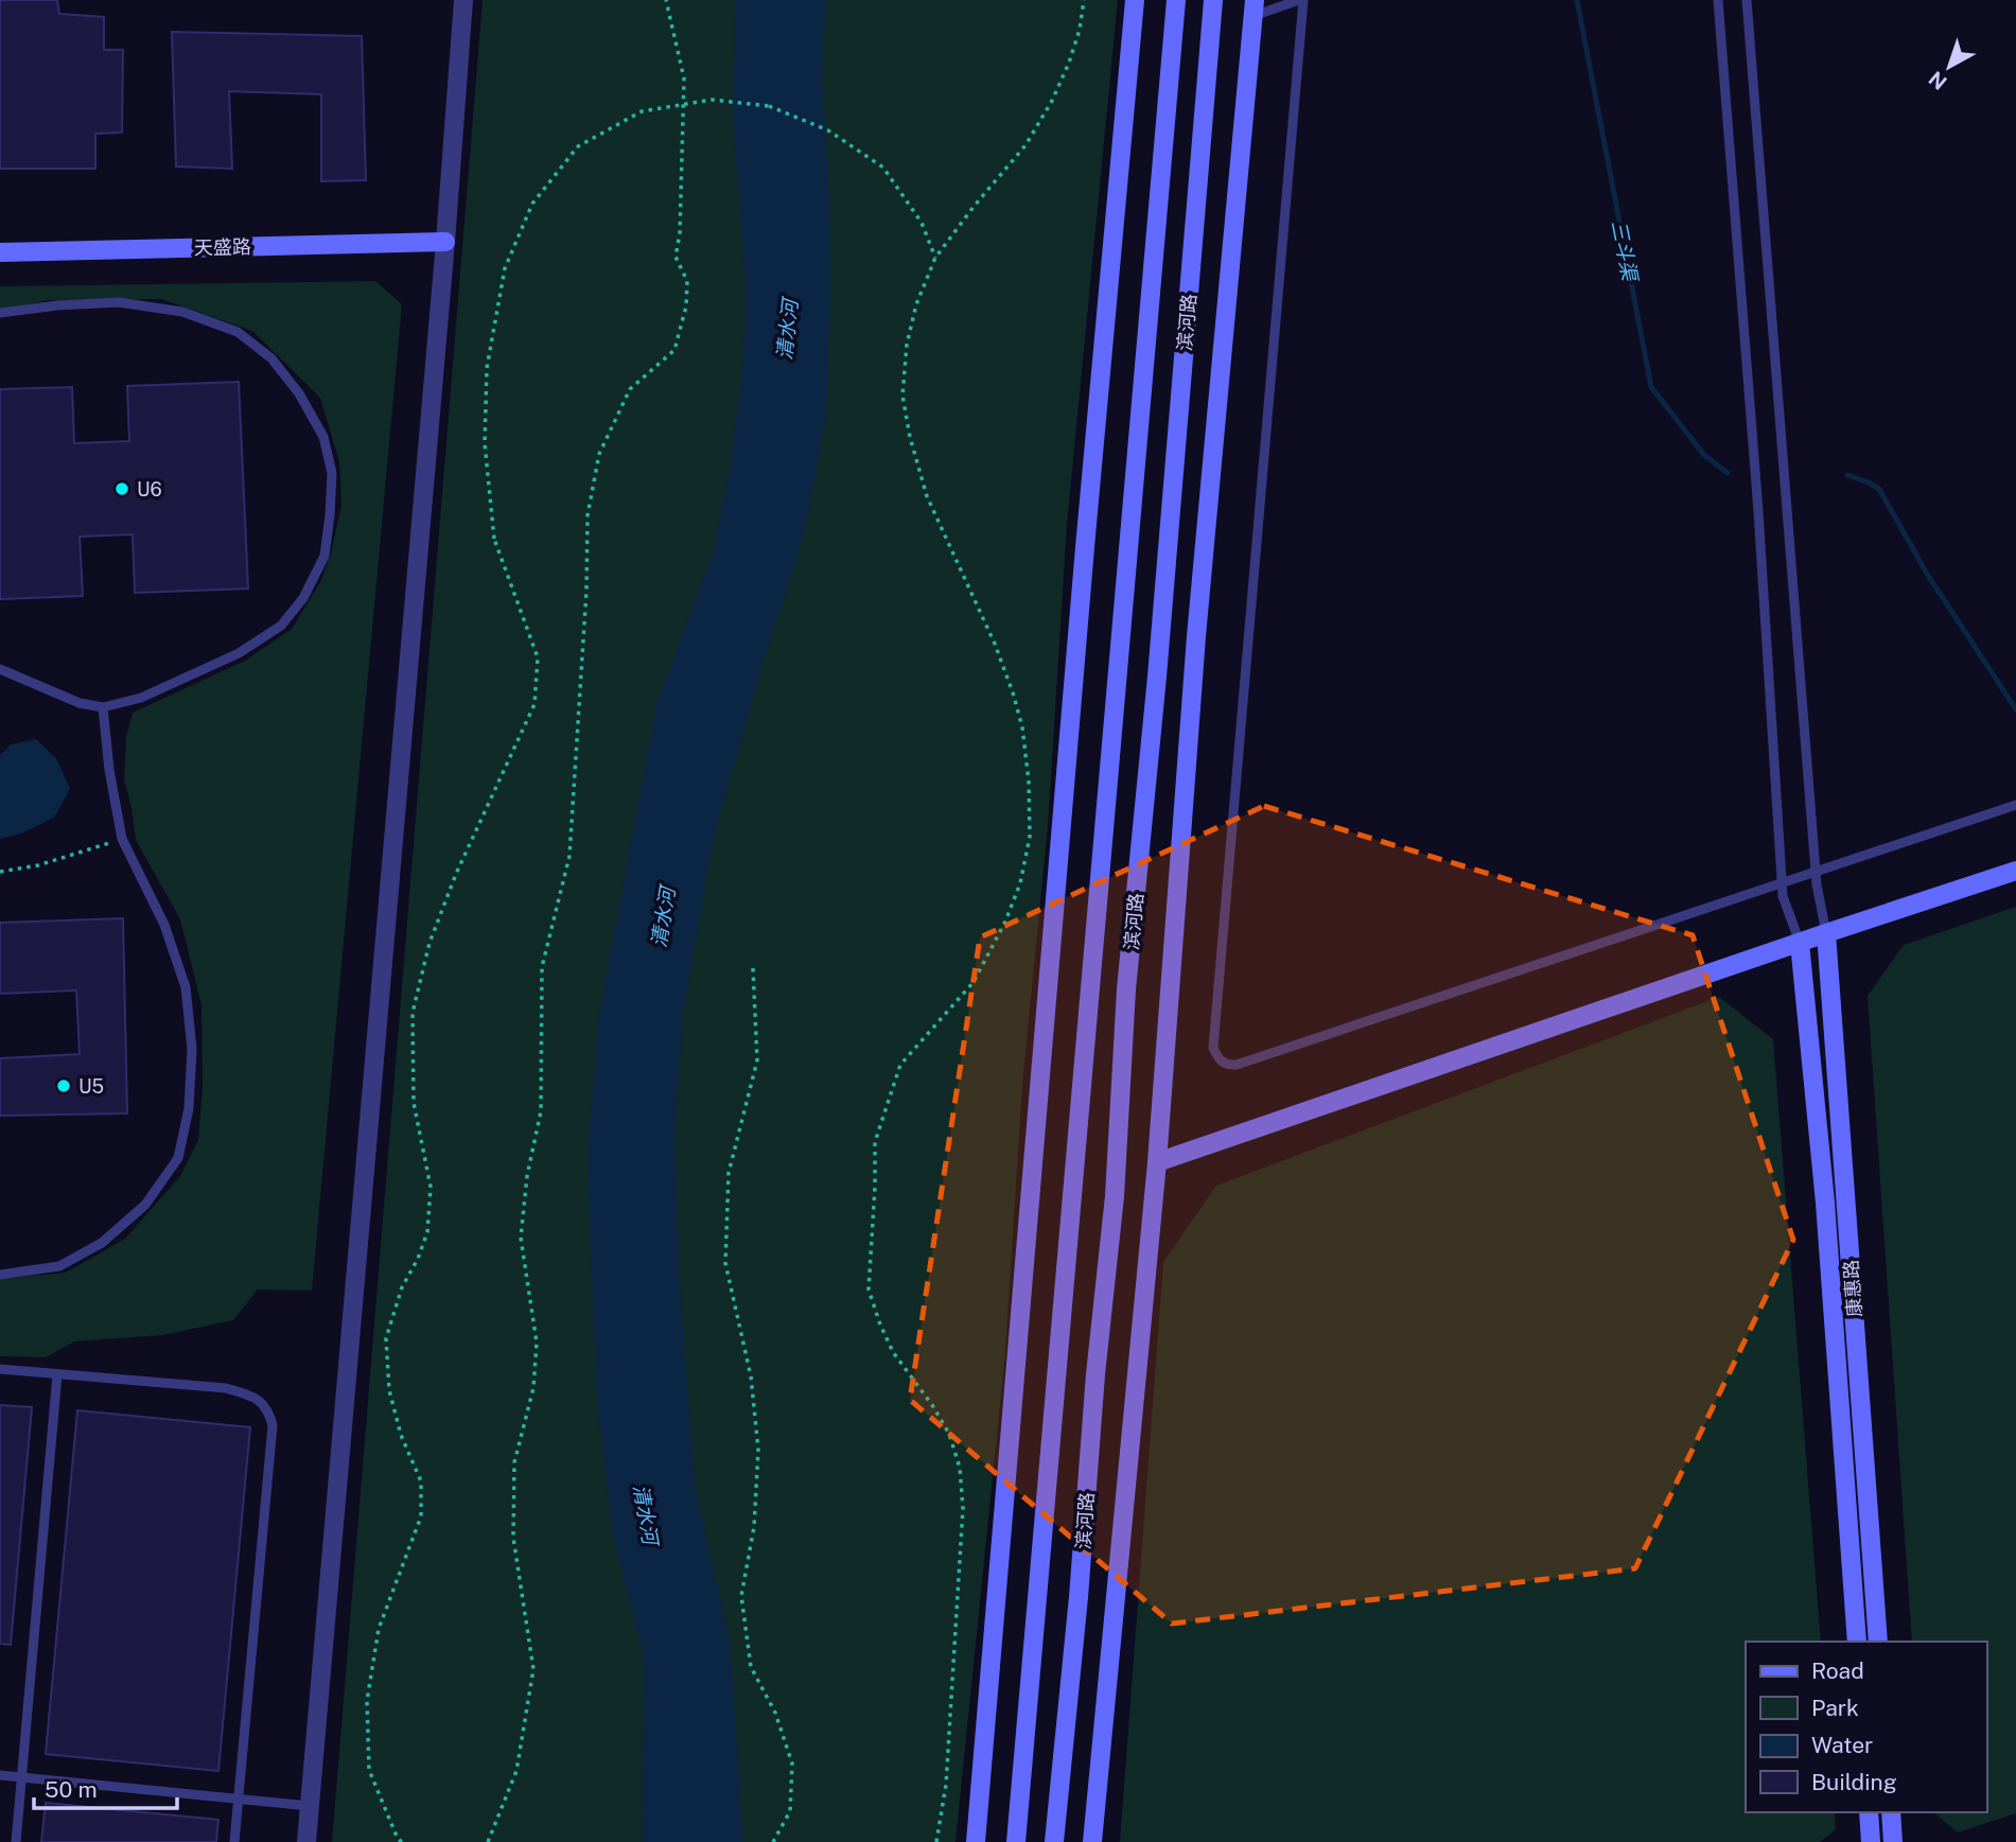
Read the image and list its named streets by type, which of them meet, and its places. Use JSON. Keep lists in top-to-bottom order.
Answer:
{
  "streets": {
    "main road": ["天盛路", "滨河路", "康惠路"]
  },
  "water": ["三斗渠", "清水河"],
  "places": ["U6", "U5"],
  "legend": [
    "Road",
    "Park",
    "Water",
    "Building"
  ],
  "scale_bar": "50 m",
  "north": "bottom left"
}
